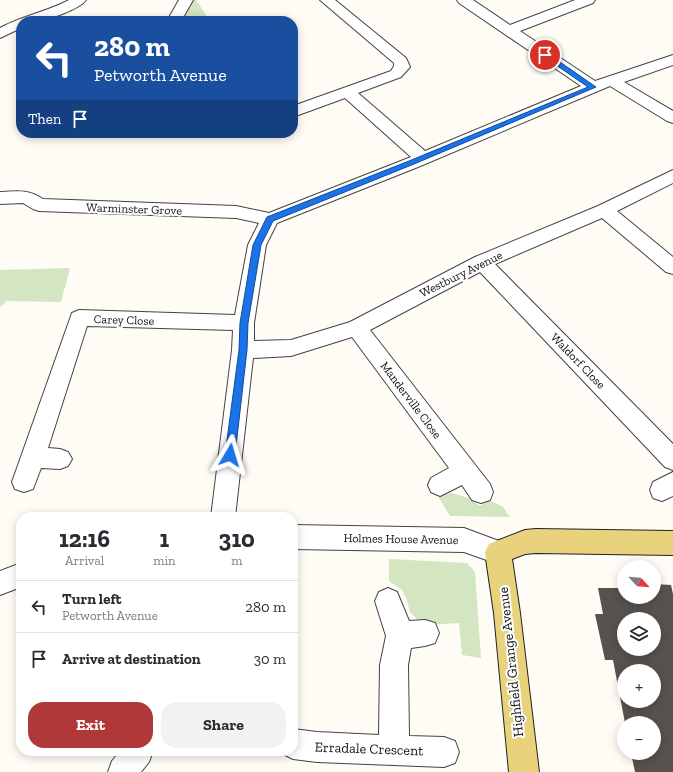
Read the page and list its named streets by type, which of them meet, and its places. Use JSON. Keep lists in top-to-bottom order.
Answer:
{
  "streets": {
    "main road": ["Highfield Grange Avenue"],
    "street": [
      "Warminster Grove",
      "Westbury Avenue",
      "Carey Close",
      "Waldorf Close",
      "Manderville Close",
      "Holmes House Avenue",
      "Erradale Crescent"
    ]
  },
  "crossings": [
    ["Westbury Avenue", "Waldorf Close"],
    ["Westbury Avenue", "Manderville Close"],
    ["Holmes House Avenue", "Highfield Grange Avenue"]
  ],
  "north": "bottom right",
  "page": {
    "turn": ["280 m", "Petworth Avenue"],
    "then": "Then",
    "eta": [
      "12:16",
      "Arrival",
      "1",
      "min",
      "310",
      "m"
    ],
    "map_buttons": ["+", "−"],
    "list": [
      {
        "name": "Turn left",
        "note": "Petworth Avenue",
        "value": "280 m"
      },
      {
        "name": "Arrive at destination",
        "value": "30 m"
      }
    ],
    "buttons": ["Exit", "Share"]
  }
}
